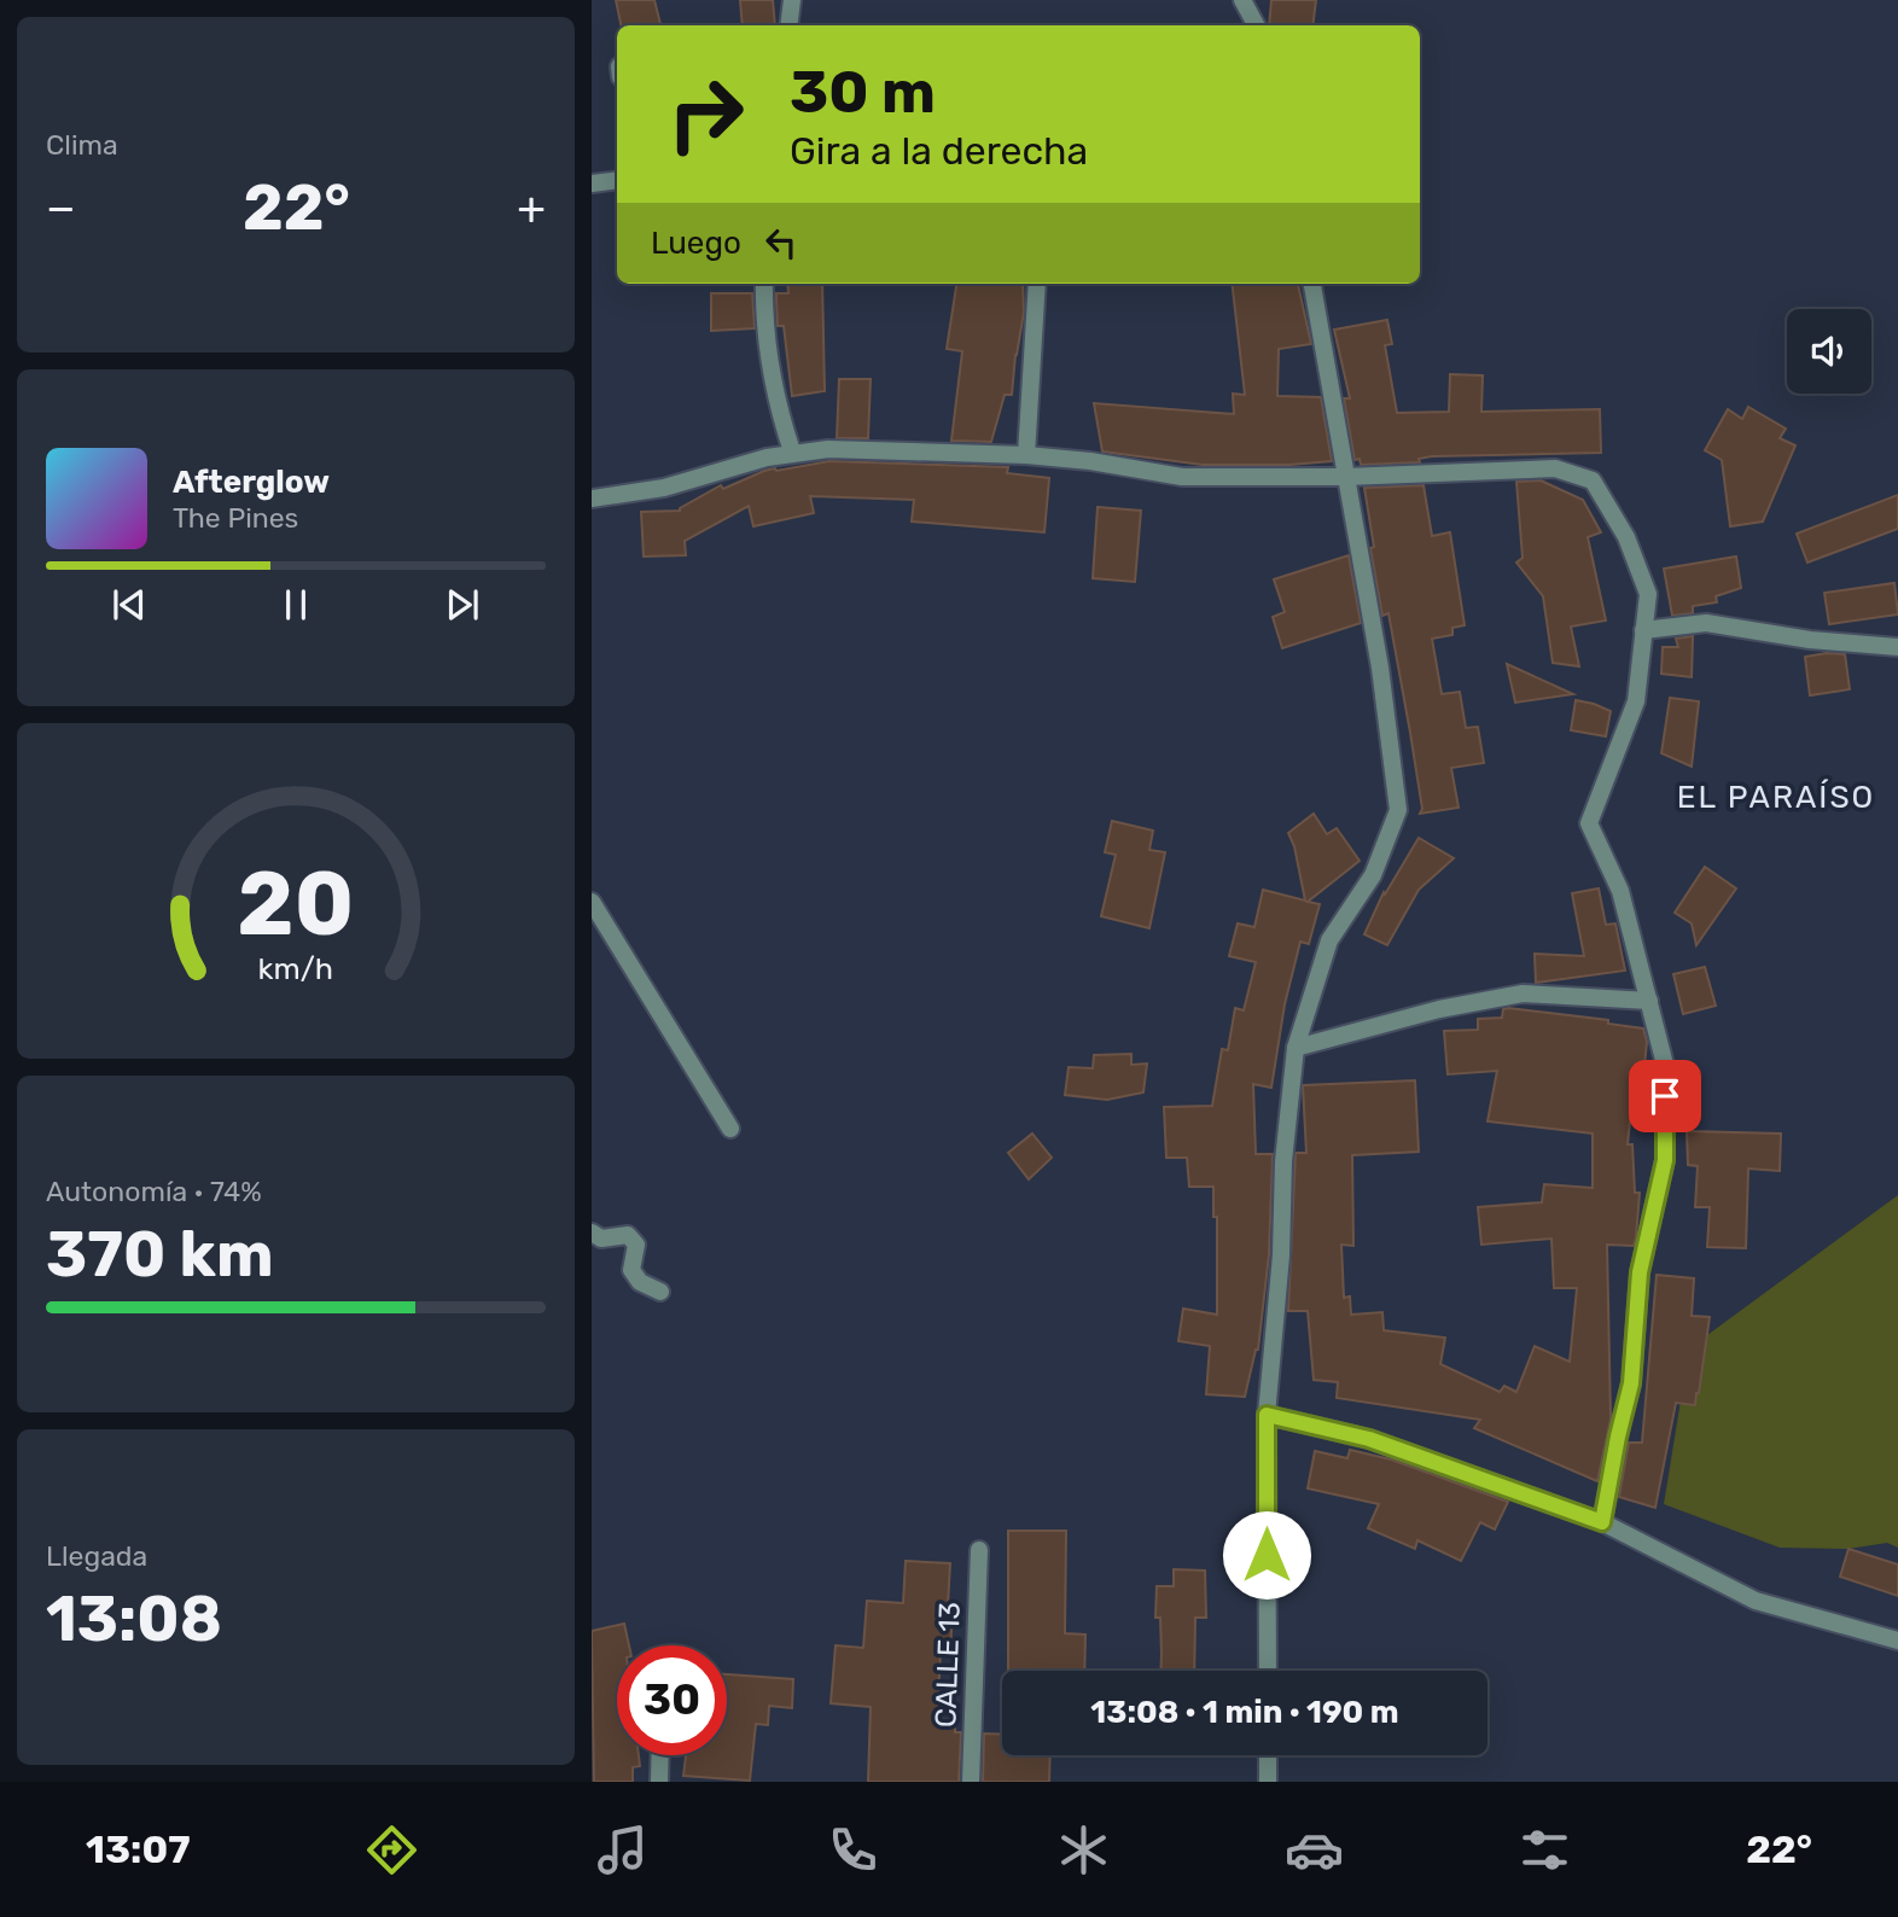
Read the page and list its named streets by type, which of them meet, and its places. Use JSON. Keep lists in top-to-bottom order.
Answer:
{
  "streets": {
    "street": ["CALLE 13"]
  },
  "districts": ["EL PARAÍSO"],
  "page": {
    "tile": [
      "Clima",
      ["Autonomía · 74%", "370 km"],
      ["Llegada", "13:08"]
    ],
    "turn": ["30 m", "Gira a la derecha"],
    "heat": ["−", "22°", "+"],
    "then": "Luego",
    "song": ["Afterglow", "The Pines"],
    "limit": "30",
    "trip": "13:08 · 1 min · 190 m",
    "tabs": ["13:07", "22°"],
    "gauge": ["20", "km/h"]
  }
}
